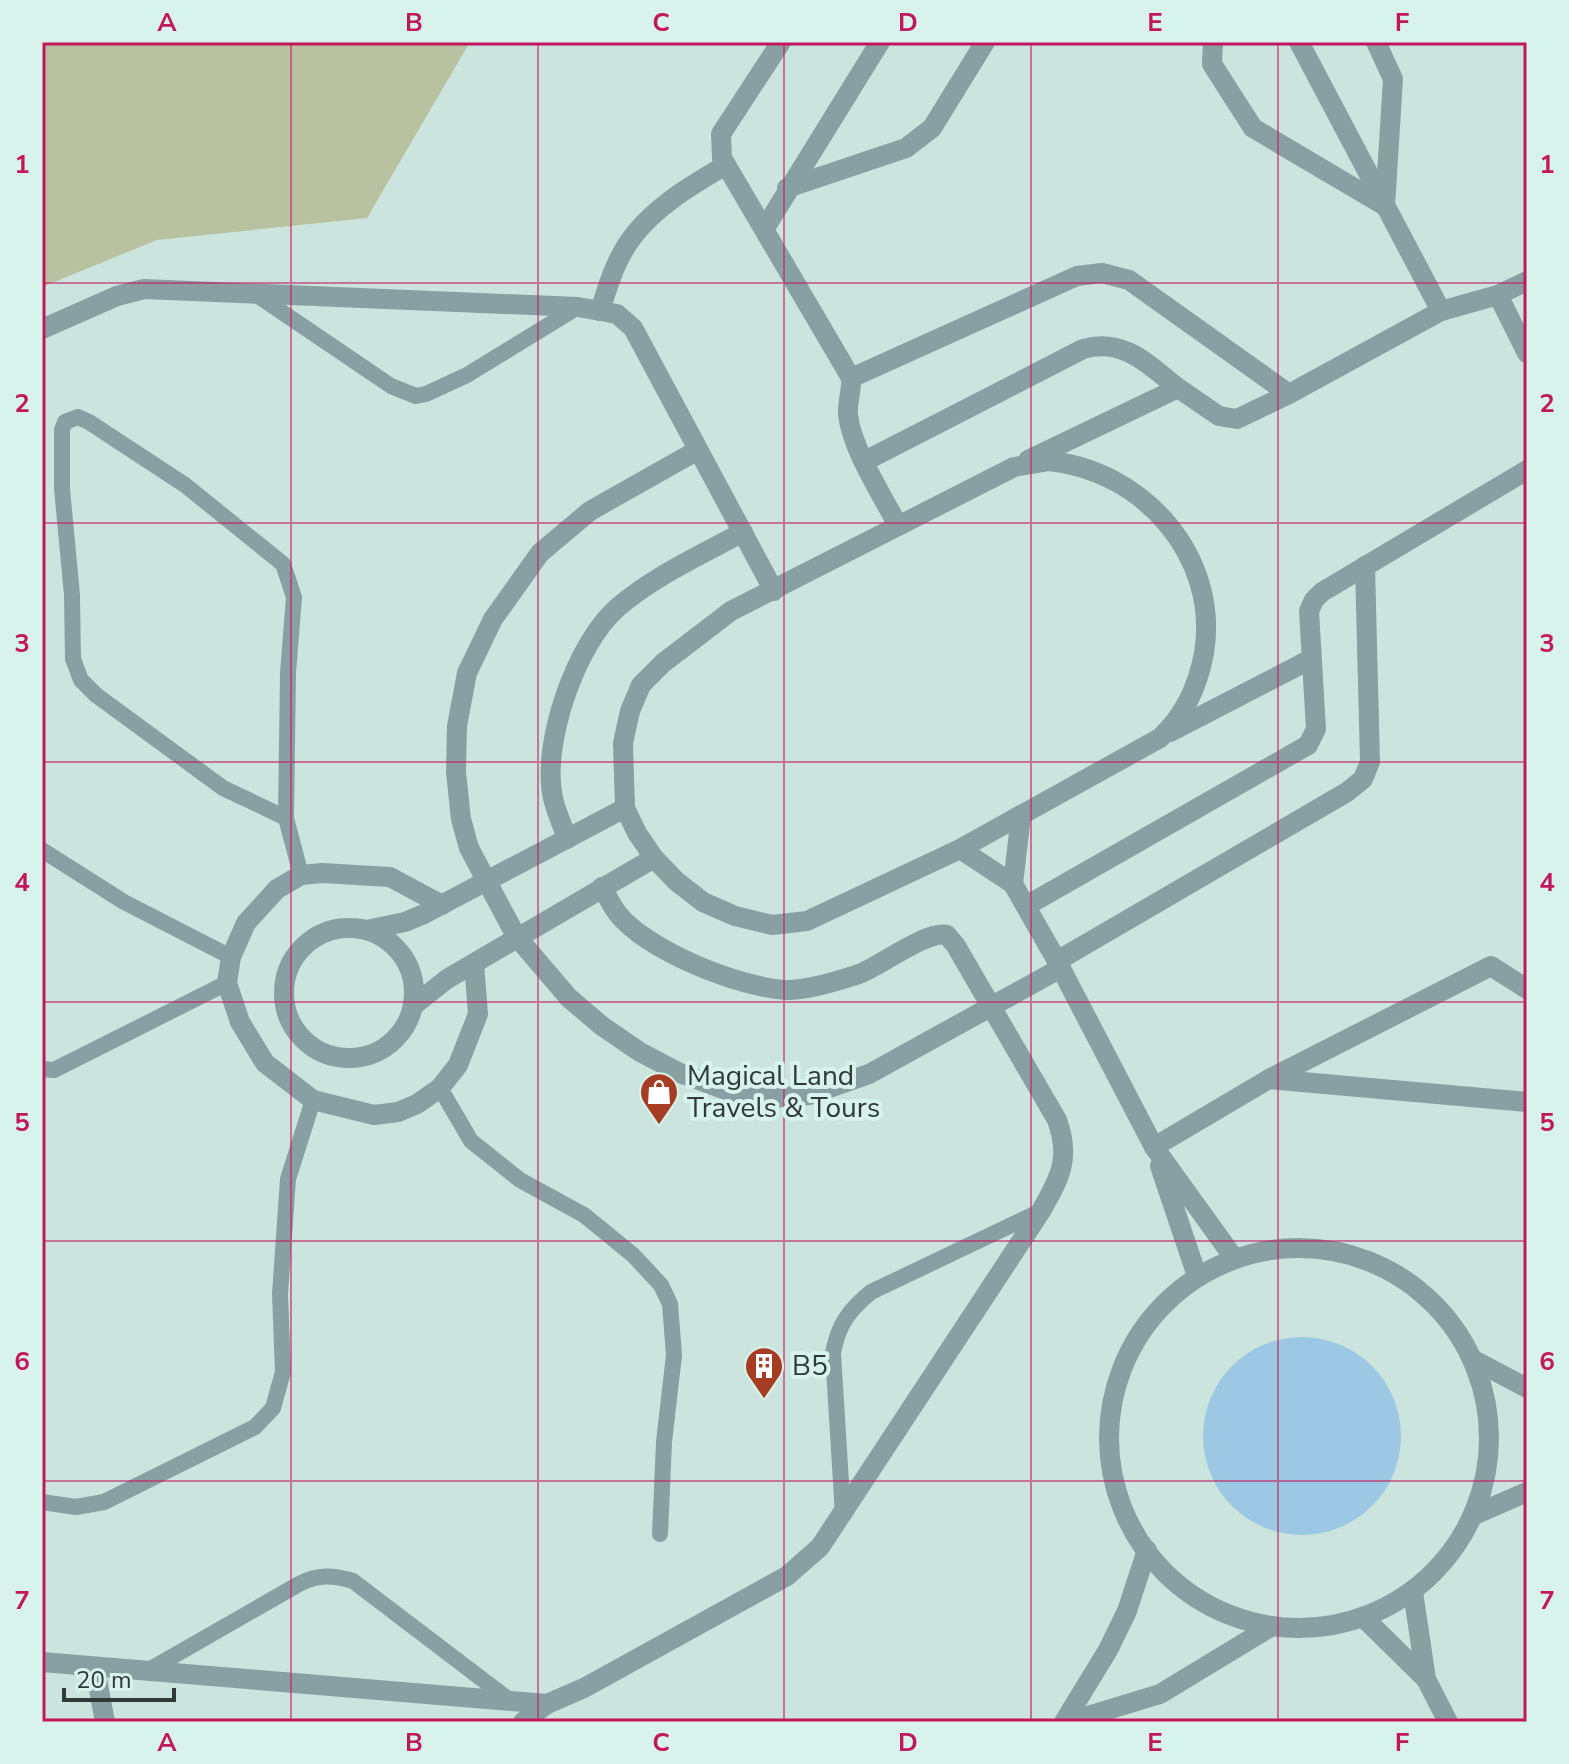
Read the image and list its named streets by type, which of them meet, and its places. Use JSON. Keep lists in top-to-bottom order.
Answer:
{
  "places": {
    "shop": ["Magical Land Travels & Tours"],
    "building": ["B5"]
  },
  "scale_bar": "20 m",
  "grid": {
    "columns": [
      "A",
      "B",
      "C",
      "D",
      "E",
      "F"
    ],
    "rows": [
      "1",
      "2",
      "3",
      "4",
      "5",
      "6",
      "7"
    ]
  }
}
